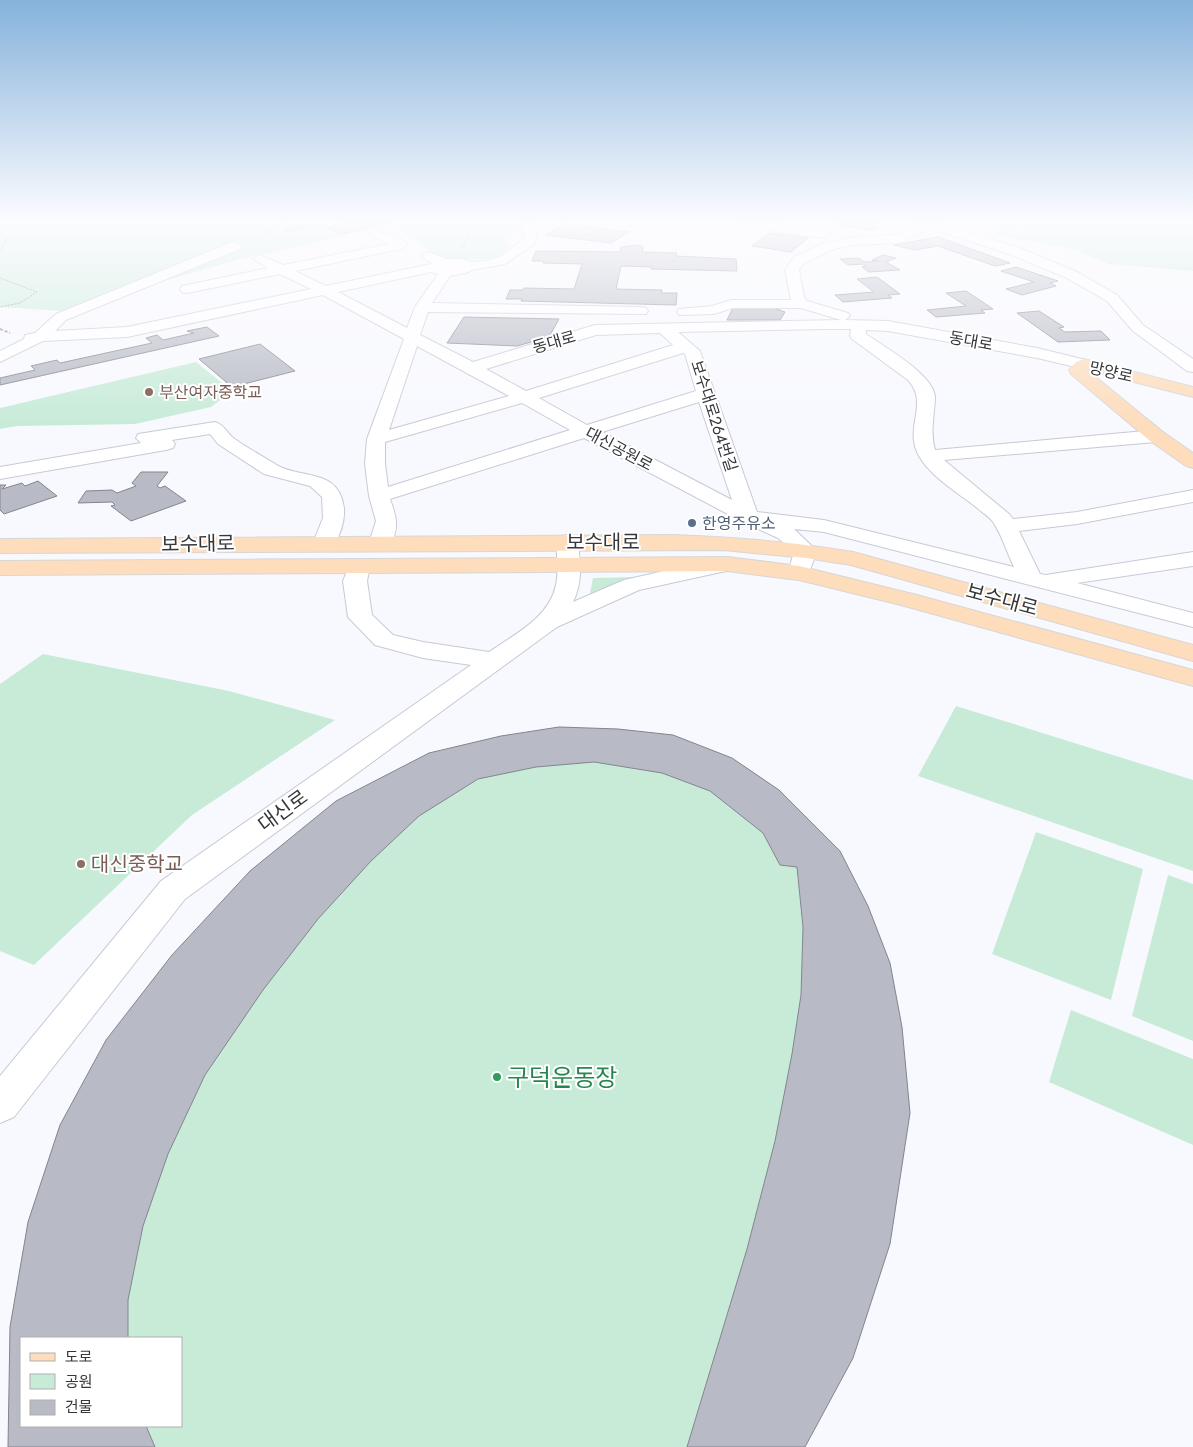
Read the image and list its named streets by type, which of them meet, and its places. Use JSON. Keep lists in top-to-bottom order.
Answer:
{
  "streets": {
    "main road": ["망양로", "보수대로"],
    "street": [
      "동대로",
      "보수대로264번길",
      "대신공원로",
      "대신로"
    ]
  },
  "crossings": [
    ["동대로", "망양로"],
    ["동대로", "보수대로264번길"],
    ["동대로", "대신공원로"],
    ["보수대로264번길", "대신공원로"],
    ["대신공원로", "보수대로"],
    ["보수대로", "대신로"]
  ],
  "places": [
    "부산여자중학교",
    "한영주유소",
    "대신중학교",
    "구덕운동장"
  ],
  "legend": ["도로", "공원", "건물"]
}
